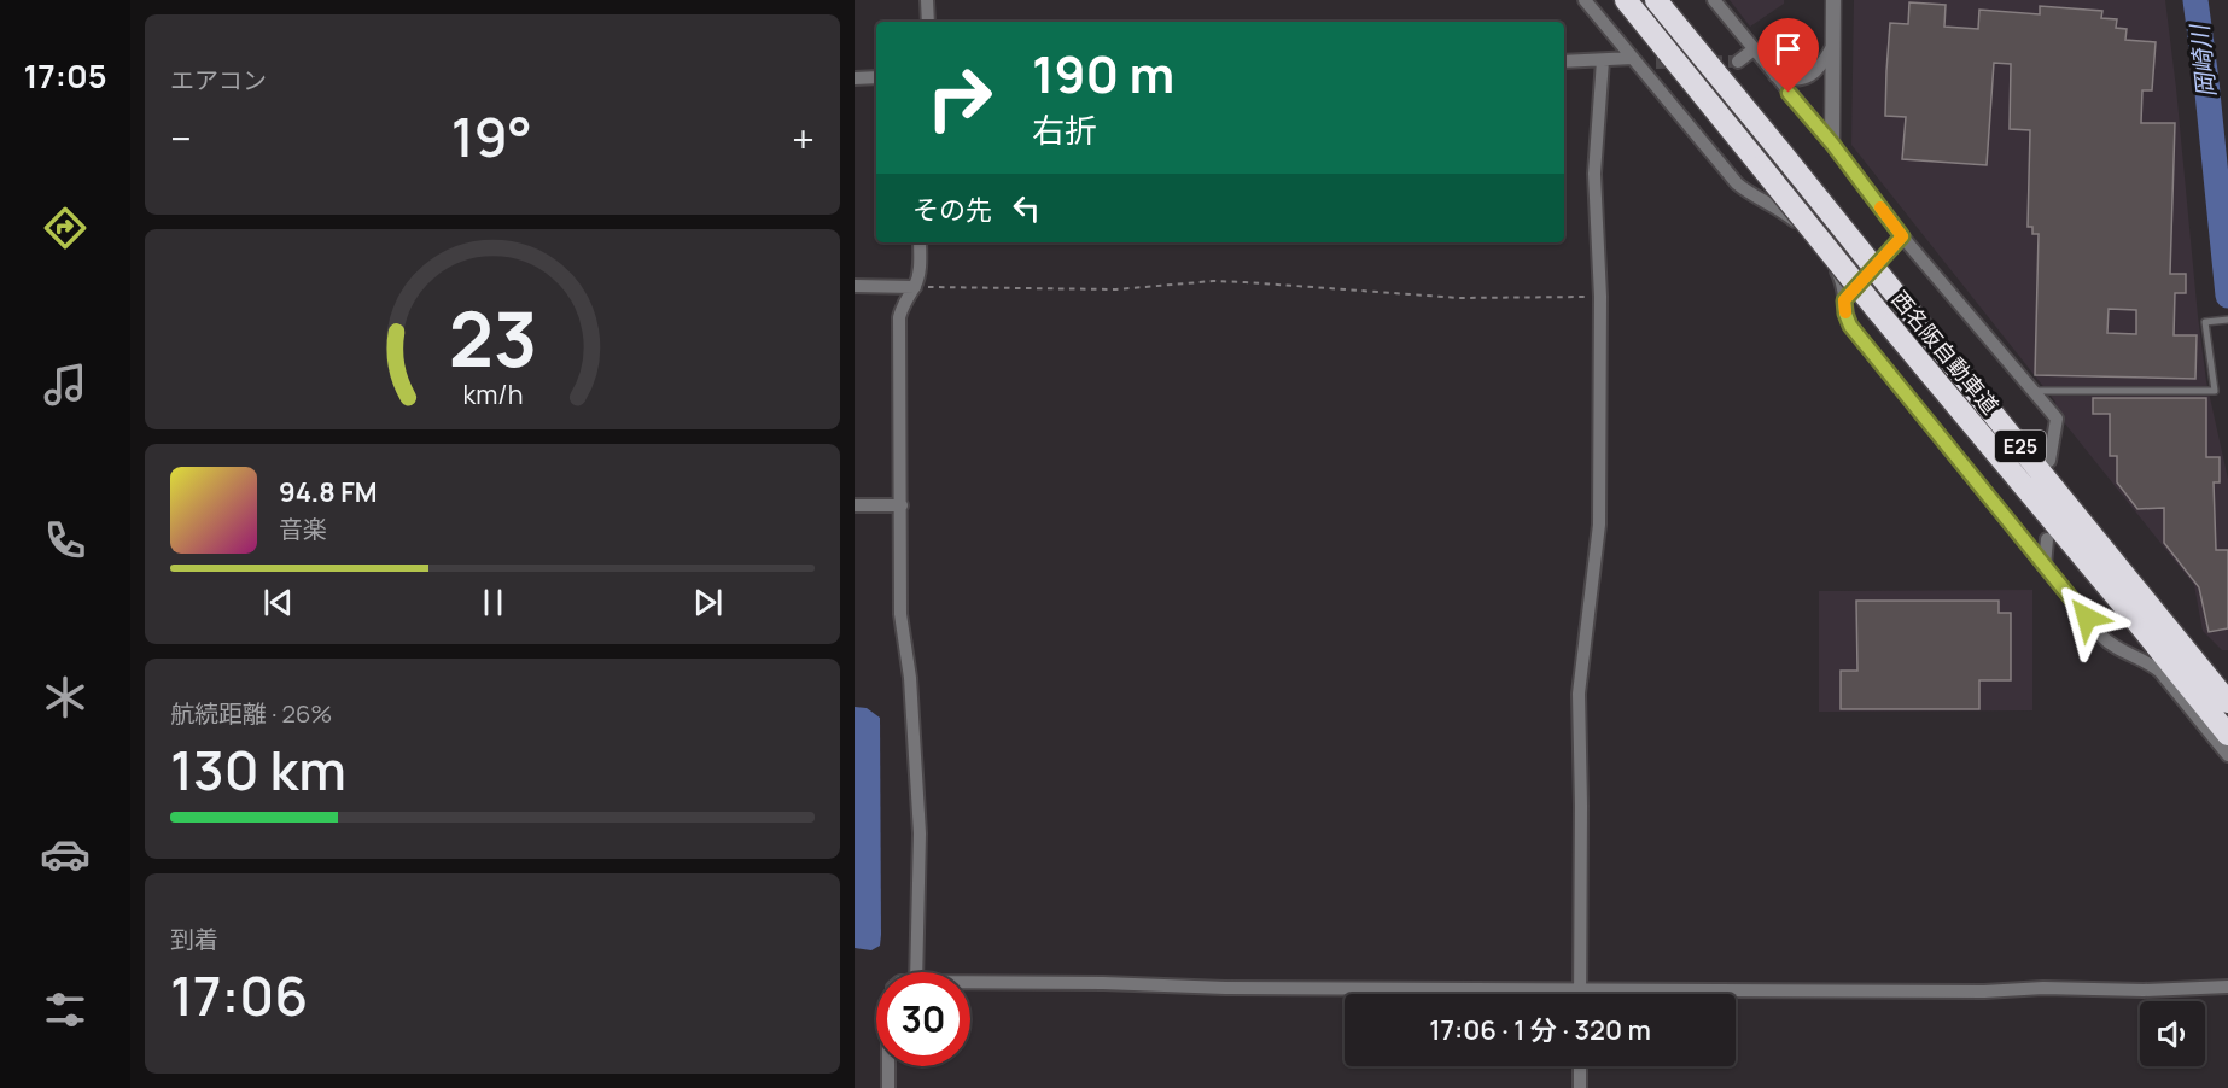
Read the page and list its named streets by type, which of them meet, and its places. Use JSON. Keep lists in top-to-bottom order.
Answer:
{
  "streets": {
    "highway": ["西名阪自動車道", "E25"]
  },
  "water": ["岡崎川"],
  "page": {
    "tabs": "17:05",
    "tile": [
      "エアコン",
      ["航続距離 · 26%", "130 km"],
      ["到着", "17:06"]
    ],
    "turn": ["190 m", "右折"],
    "heat": ["−", "19°", "+"],
    "then": "その先",
    "song": ["94.8 FM", "音楽"],
    "limit": "30",
    "trip": "17:06 · 1 分 · 320 m",
    "gauge": ["23", "km/h"]
  }
}
